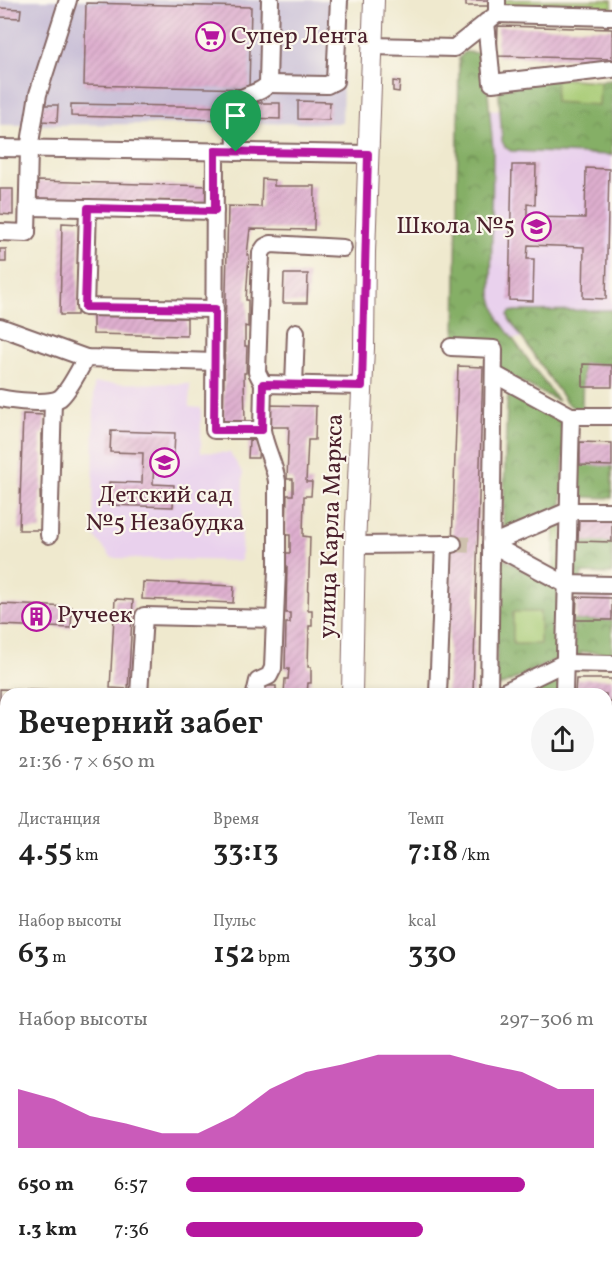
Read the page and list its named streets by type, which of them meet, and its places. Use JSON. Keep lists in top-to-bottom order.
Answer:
{
  "streets": {
    "main road": ["улица Карла Маркса"]
  },
  "places": {
    "supermarket": ["Супер Лента"],
    "school or university": ["Школа №5", "Детский сад №5 Незабудка"],
    "building": ["Ручеек"]
  },
  "page": {
    "heading": ["Вечерний забег", "21:36 · 7 × 650 m"],
    "stats": [
      ["Дистанция", "4.55 km"],
      ["Время", "33:13"],
      ["Темп", "7:18 /km"],
      ["Набор высоты", "63 m"],
      ["Пульс", "152 bpm"],
      ["kcal", "330"]
    ],
    "chart": ["Набор высоты", "297–306 m"],
    "list": [
      {
        "name": "650 m",
        "note": "6:57"
      },
      {
        "name": "1.3 km",
        "note": "7:36"
      }
    ]
  }
}
